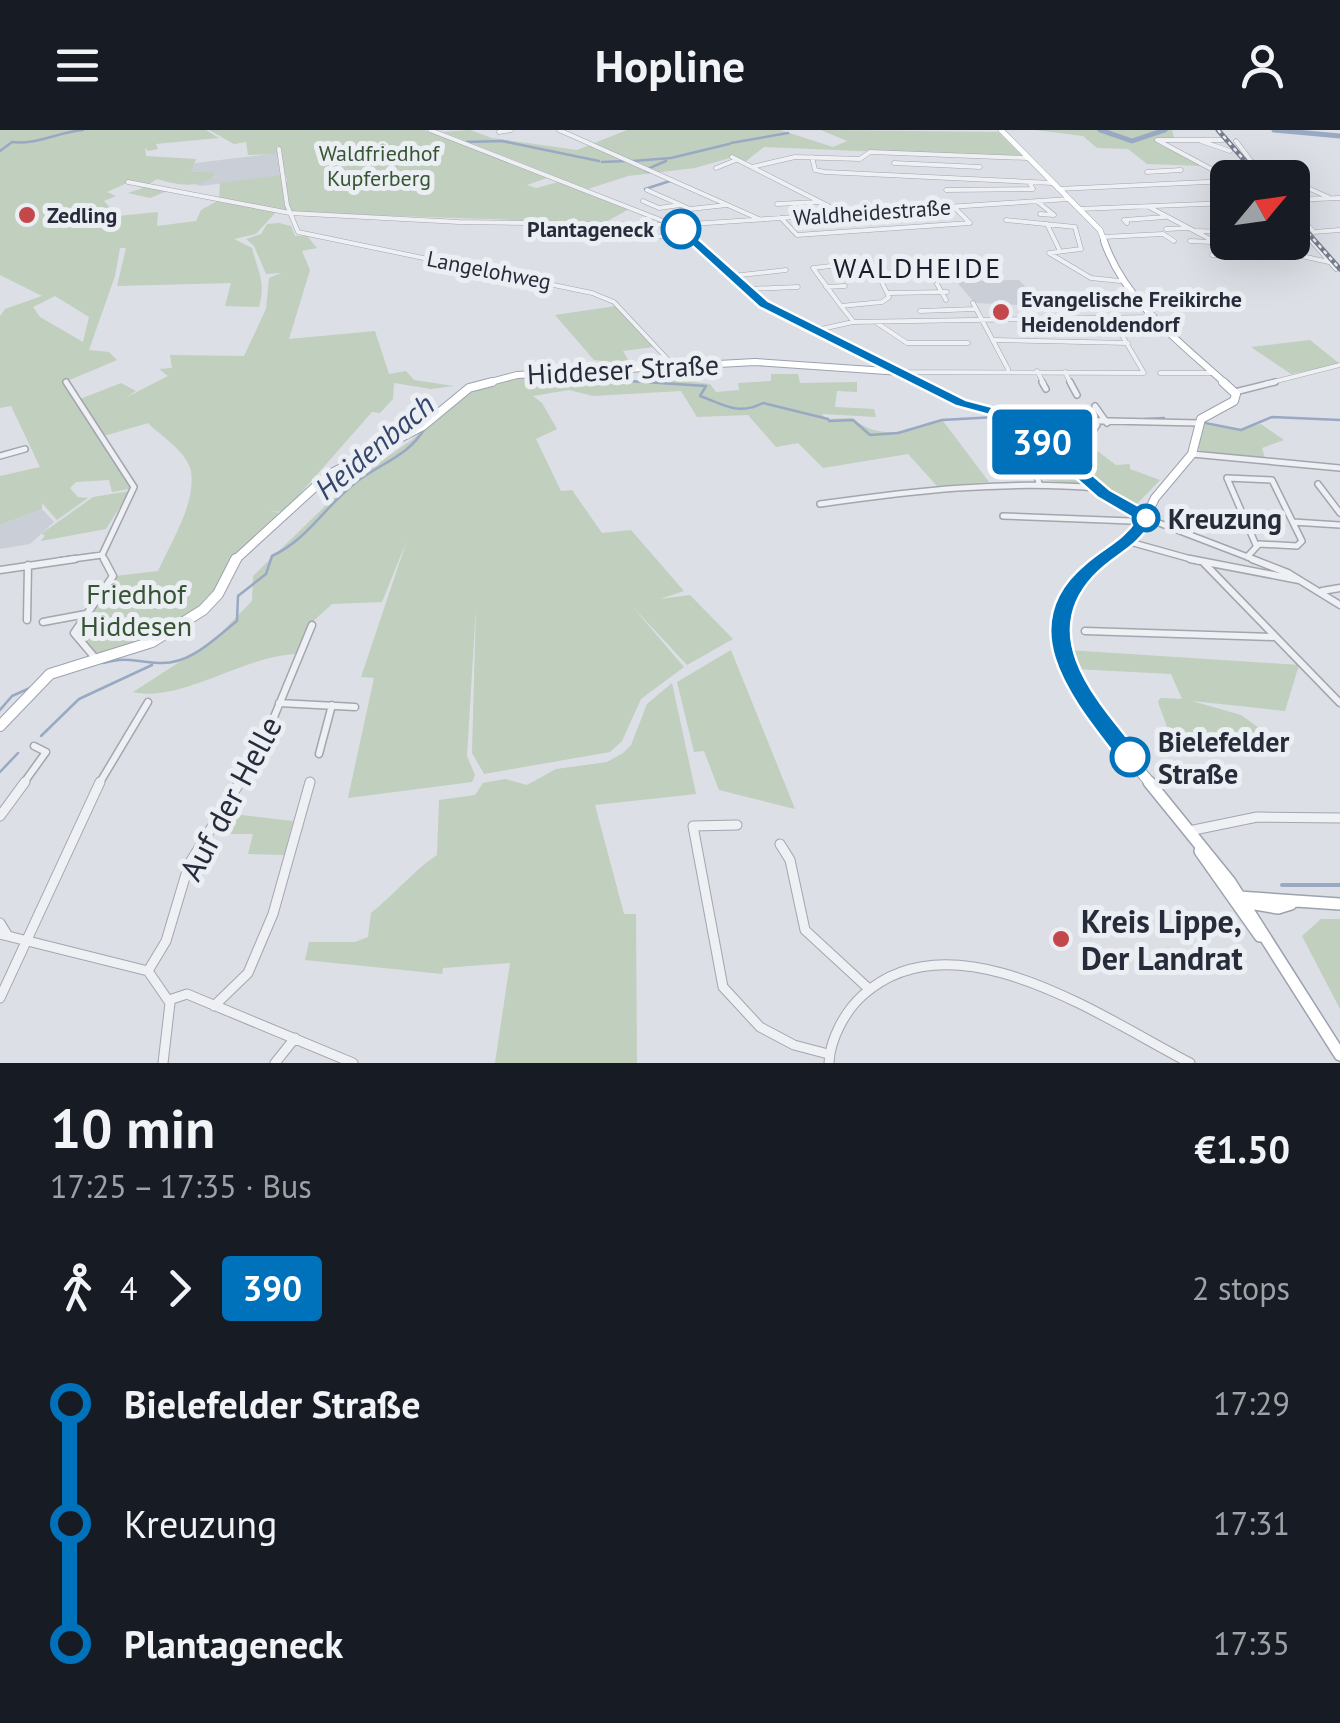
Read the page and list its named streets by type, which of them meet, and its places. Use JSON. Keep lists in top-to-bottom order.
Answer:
{
  "streets": {
    "main road": ["Hiddeser Straße"],
    "street": ["Waldheidestraße", "Langelohweg", "Auf der Helle"]
  },
  "crossings": [
    ["Waldheidestraße", "Langelohweg"],
    ["Langelohweg", "Hiddeser Straße"]
  ],
  "districts": ["WALDHEIDE"],
  "water": ["Heidenbach"],
  "parks": ["Waldfriedhof Kupferberg", "Friedhof Hiddesen"],
  "places": [
    "Zedling",
    "Plantageneck",
    "Evangelische Freikirche Heidenoldendorf",
    "Kreuzung",
    "Bielefelder Straße",
    "Kreis Lippe, Der Landrat"
  ],
  "lines": ["bus line 390"],
  "north": "top right",
  "page": {
    "header": "Hopline",
    "on_map": "390",
    "heading": ["10 min", "17:25 – 17:35 · Bus", "€1.50"],
    "legs": ["4", "390", "2 stops"],
    "list": [
      {
        "name": "Bielefelder Straße",
        "value": "17:29"
      },
      {
        "name": "Kreuzung",
        "value": "17:31"
      },
      {
        "name": "Plantageneck",
        "value": "17:35"
      }
    ]
  }
}
